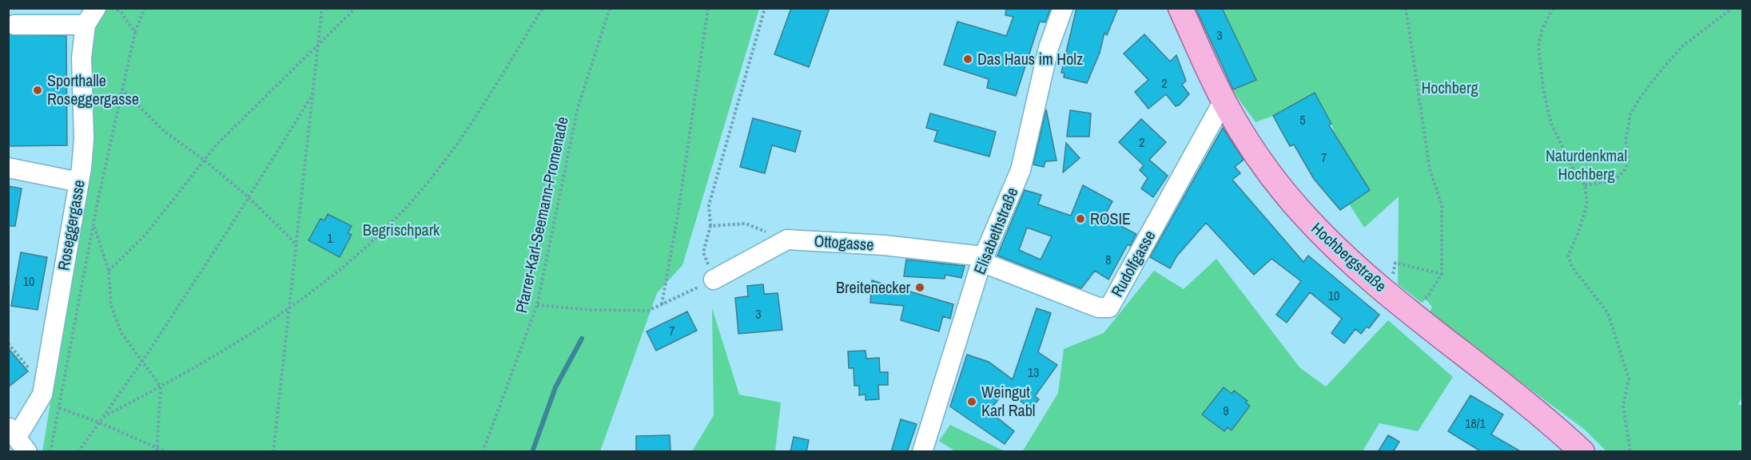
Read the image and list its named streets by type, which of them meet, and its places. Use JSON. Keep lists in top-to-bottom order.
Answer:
{
  "streets": {
    "main road": ["Hochbergstraße"],
    "street": [
      "Roseggergasse",
      "Elisabethstraße",
      "Ottogasse",
      "Rudolfgasse"
    ],
    "path": ["Pfarrer-Karl-Seemann-Promenade"]
  },
  "crossings": [
    ["Elisabethstraße", "Ottogasse"],
    ["Elisabethstraße", "Rudolfgasse"],
    ["Ottogasse", "Rudolfgasse"],
    ["Hochbergstraße", "Rudolfgasse"]
  ],
  "parks": ["Hochberg", "Naturdenkmal Hochberg", "Begrischpark"],
  "places": [
    "Das Haus im Holz",
    "Sporthalle Roseggergasse",
    "ROSIE",
    "Breitenecker",
    "Weingut Karl Rabl"
  ],
  "house_numbers": [
    "3",
    "2",
    "5",
    "2",
    "7",
    "1",
    "8",
    "10",
    "10",
    "3",
    "7",
    "13",
    "9",
    "18/1"
  ]
}
